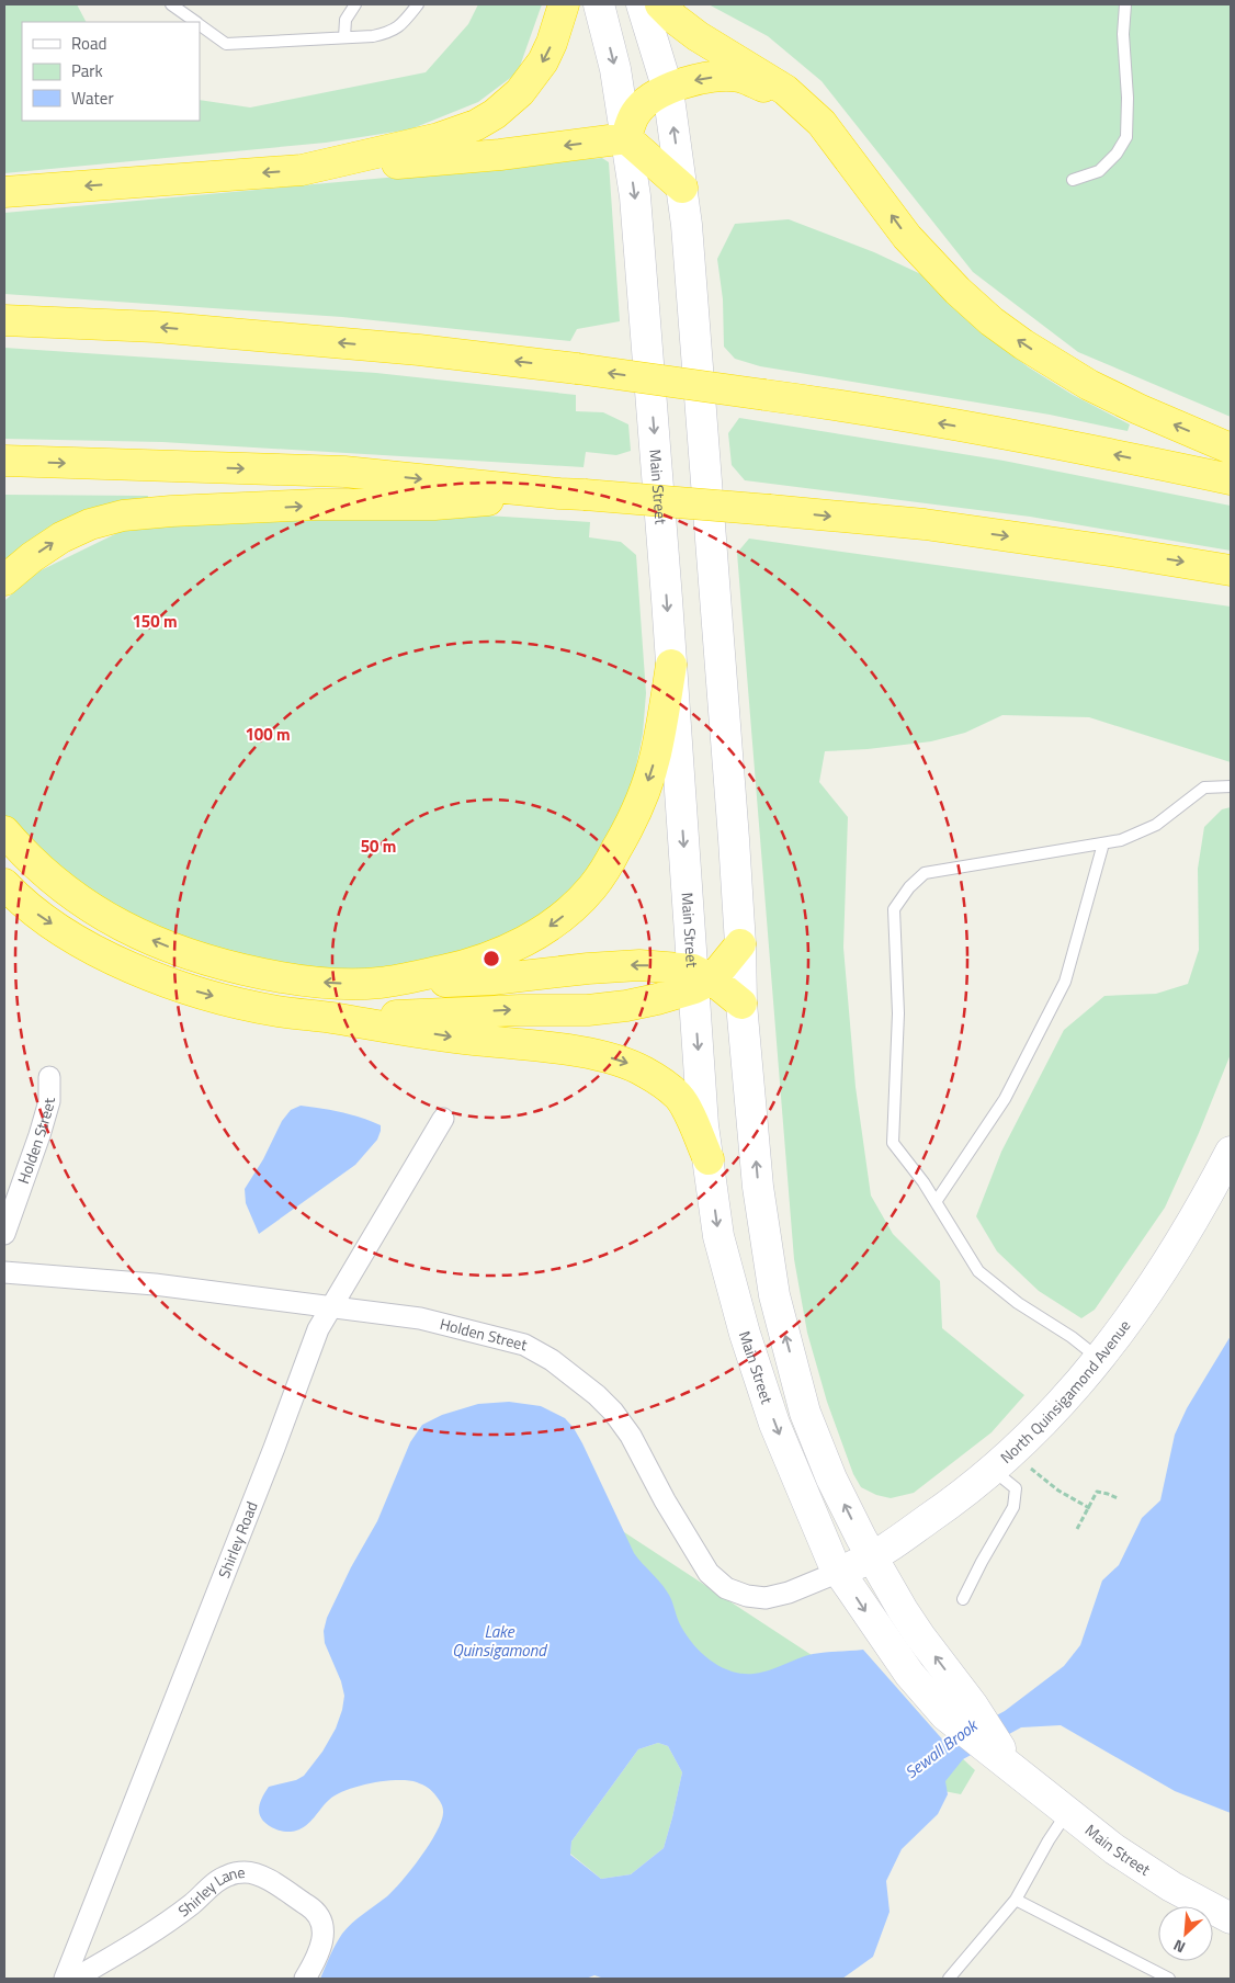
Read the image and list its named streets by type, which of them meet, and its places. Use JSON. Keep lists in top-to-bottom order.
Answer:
{
  "streets": {
    "main road": ["Main Street", "North Quinsigamond Avenue"],
    "street": ["Holden Street", "Shirley Road", "Shirley Lane"]
  },
  "crossings": [
    ["Main Street", "Holden Street"],
    ["Main Street", "North Quinsigamond Avenue"],
    ["Holden Street", "North Quinsigamond Avenue"],
    ["Holden Street", "Shirley Road"]
  ],
  "water": ["Lake Quinsigamond", "Sewall Brook"],
  "legend": ["Road", "Park", "Water"],
  "north": "bottom left",
  "rings": ["150 m", "100 m", "50 m"]
}
